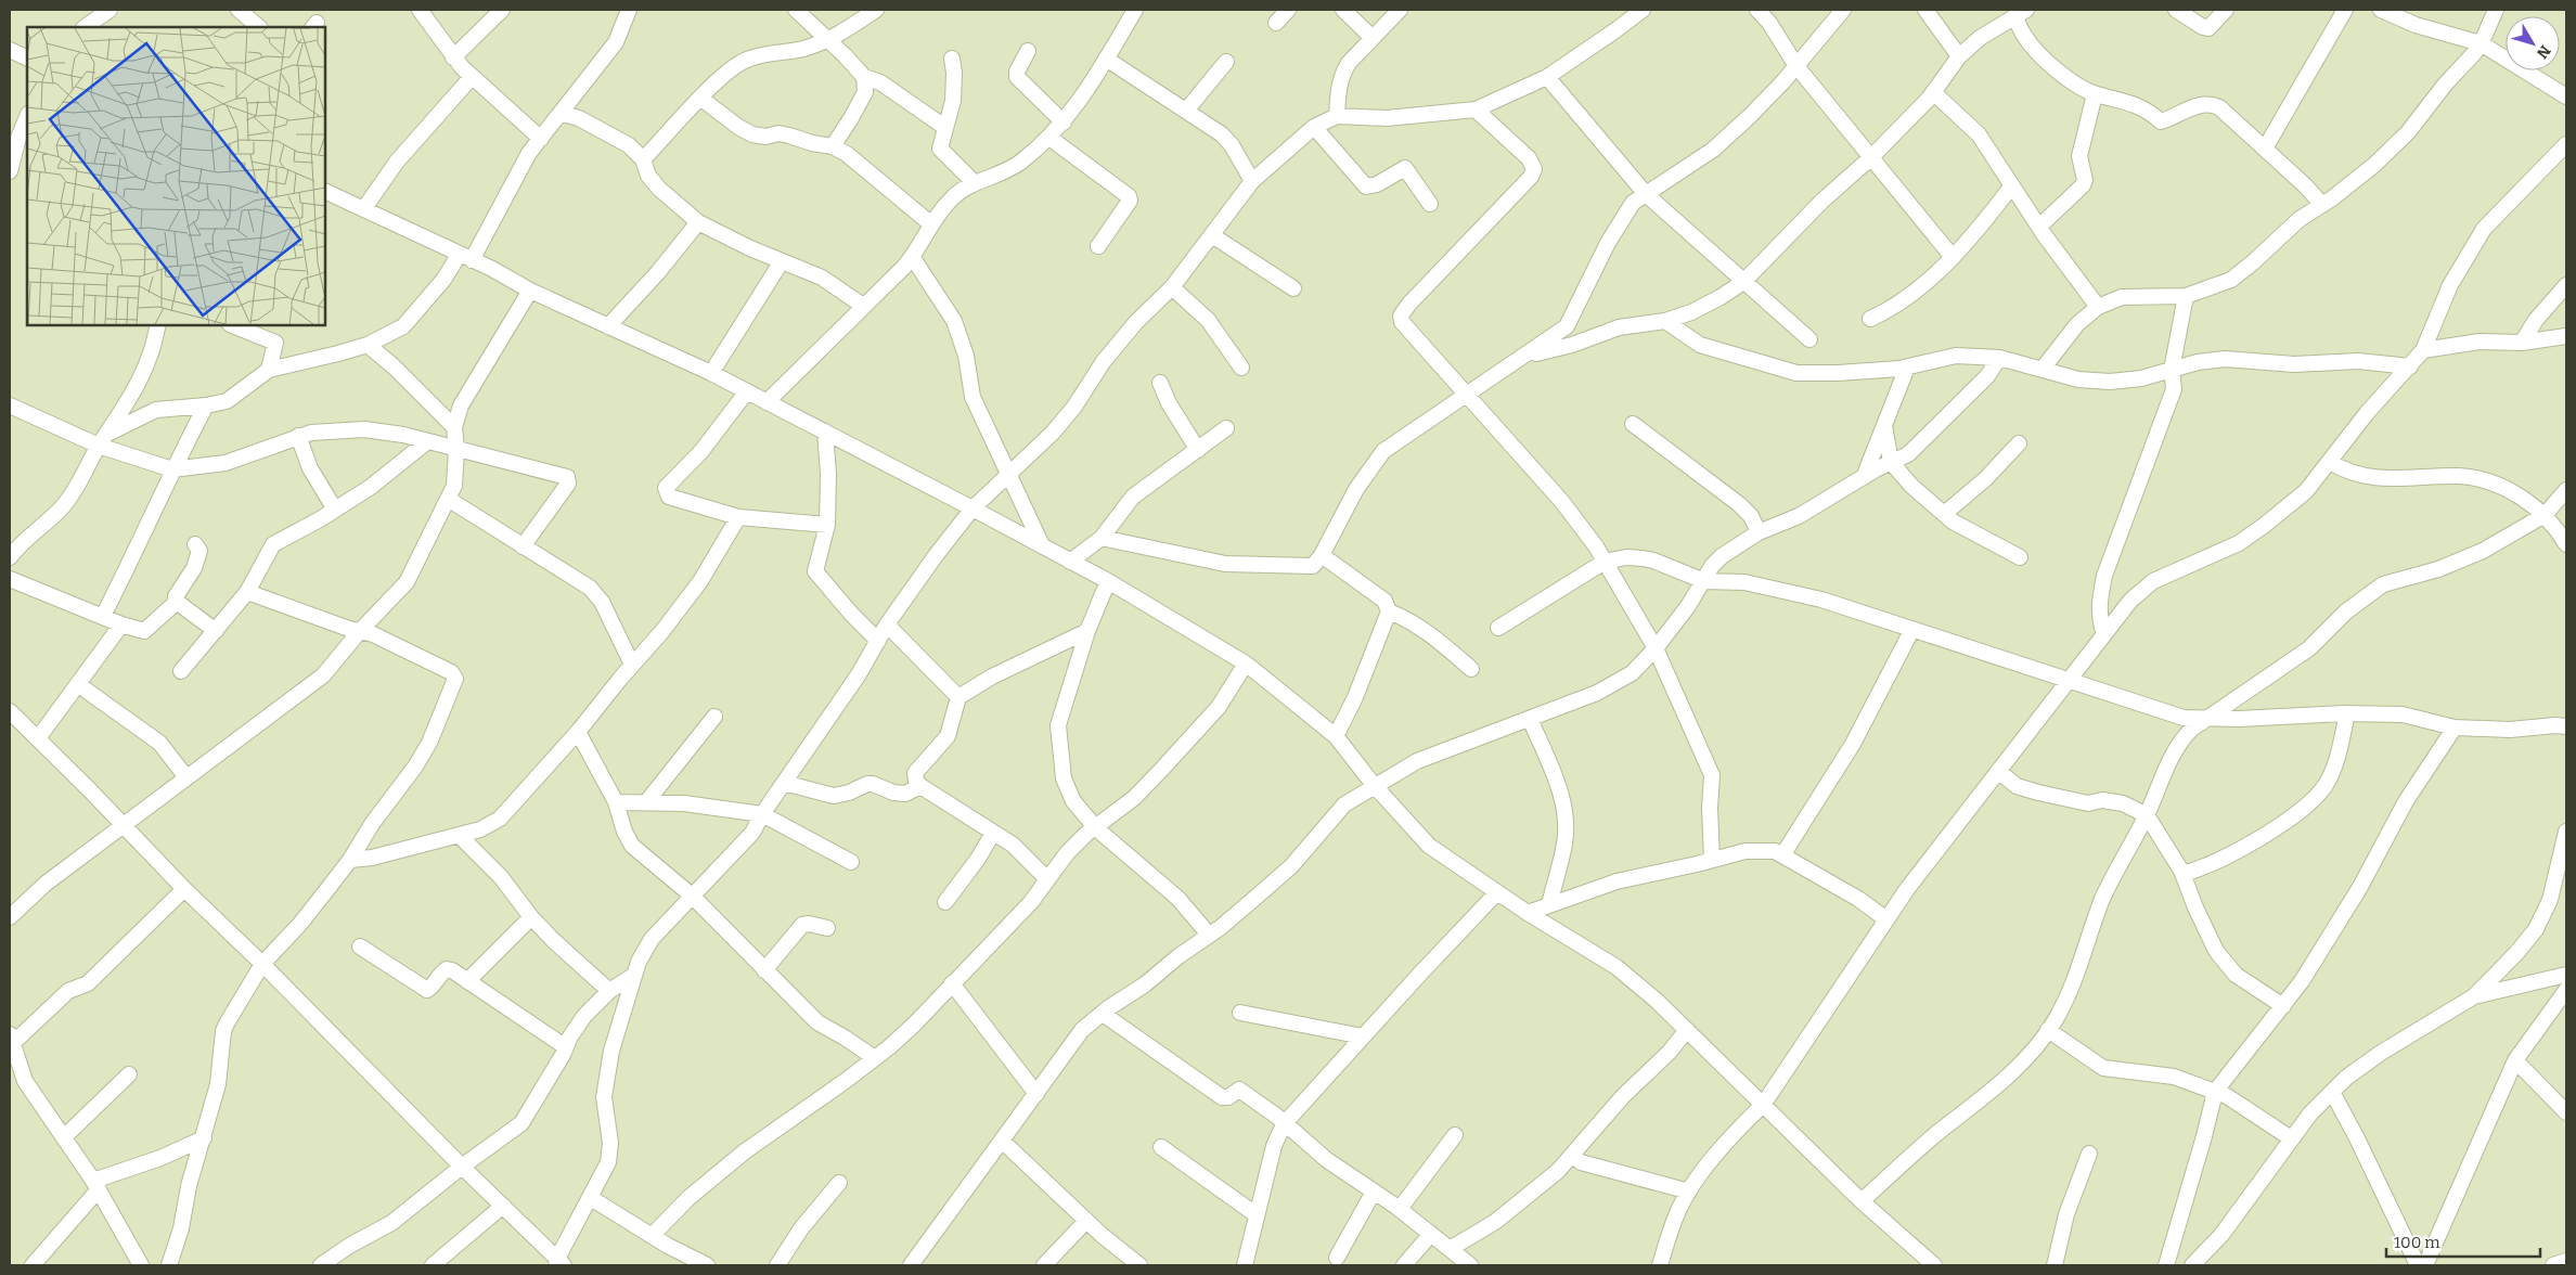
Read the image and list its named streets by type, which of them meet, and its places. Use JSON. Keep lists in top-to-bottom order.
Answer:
{
  "scale_bar": "100 m",
  "north": "bottom right"
}
